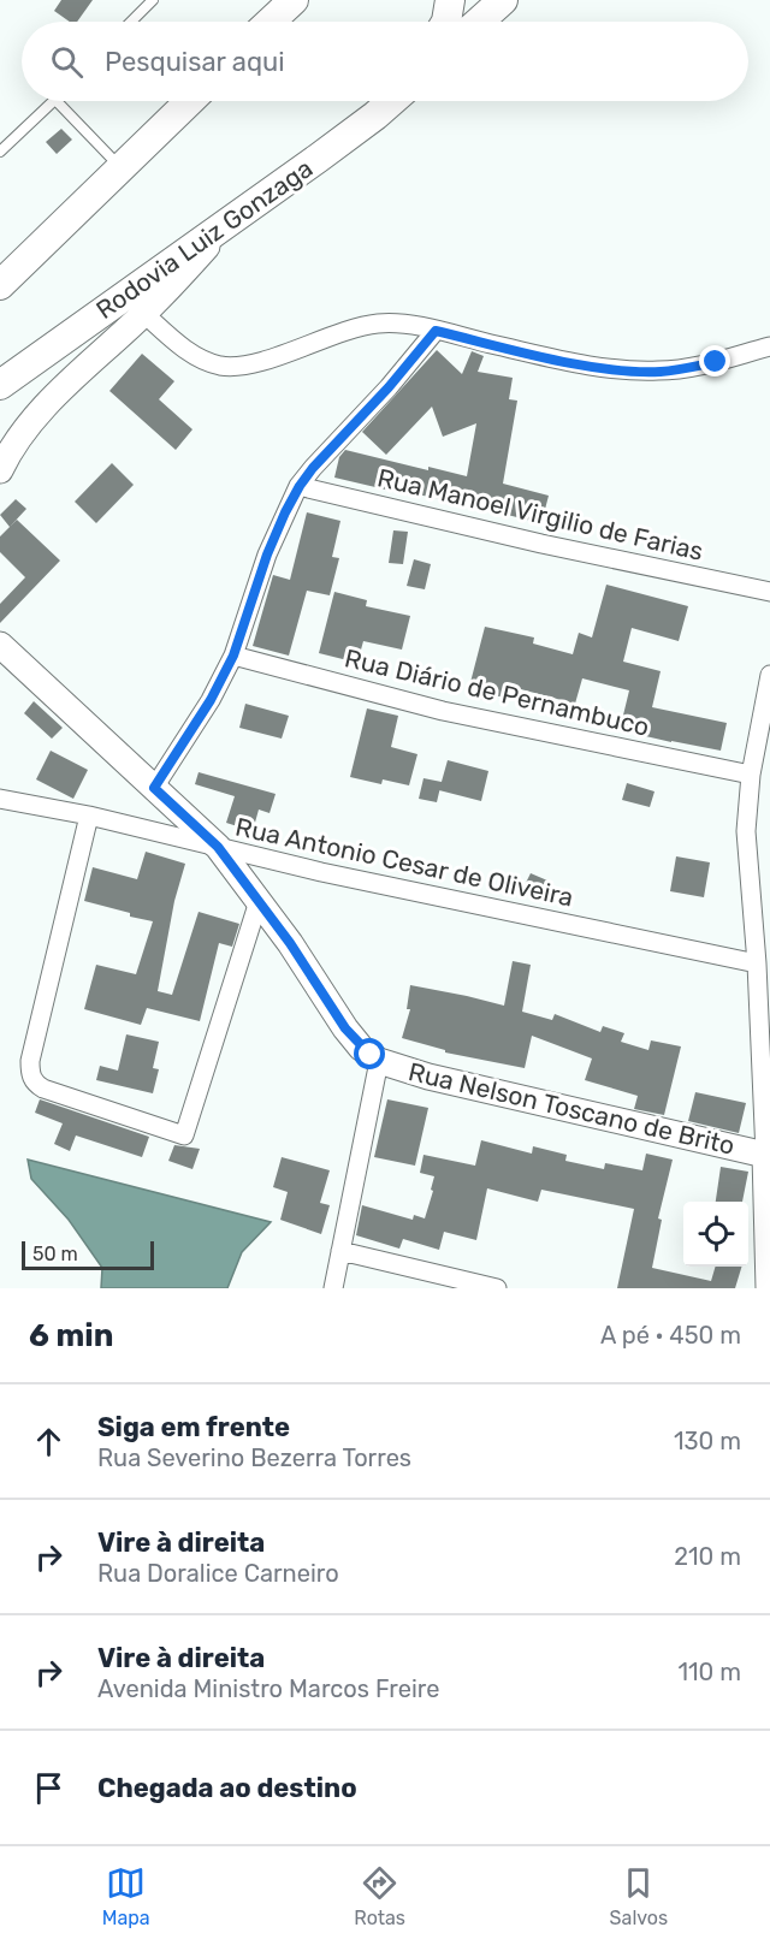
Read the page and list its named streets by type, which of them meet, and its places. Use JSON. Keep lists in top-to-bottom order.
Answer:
{
  "streets": {
    "highway": ["Rodovia Luiz Gonzaga"],
    "main road": ["Rua Nelson Toscano de Brito"],
    "street": ["Rua Manoel Virgilio de Farias", "Rua Diário de Pernambuco", "Rua Antonio Cesar de Oliveira"]
  },
  "scale_bar": "50 m",
  "page": {
    "search": "Pesquisar aqui",
    "scale": "50 m",
    "heading": ["6 min", "A pé · 450 m"],
    "list": [
      ["Siga em frente", "Rua Severino Bezerra Torres", "130 m"],
      ["Vire à direita", "Rua Doralice Carneiro", "210 m"],
      ["Vire à direita", "Avenida Ministro Marcos Freire", "110 m"],
      "Chegada ao destino"
    ],
    "nav": ["Mapa", "Rotas", "Salvos"]
  }
}
